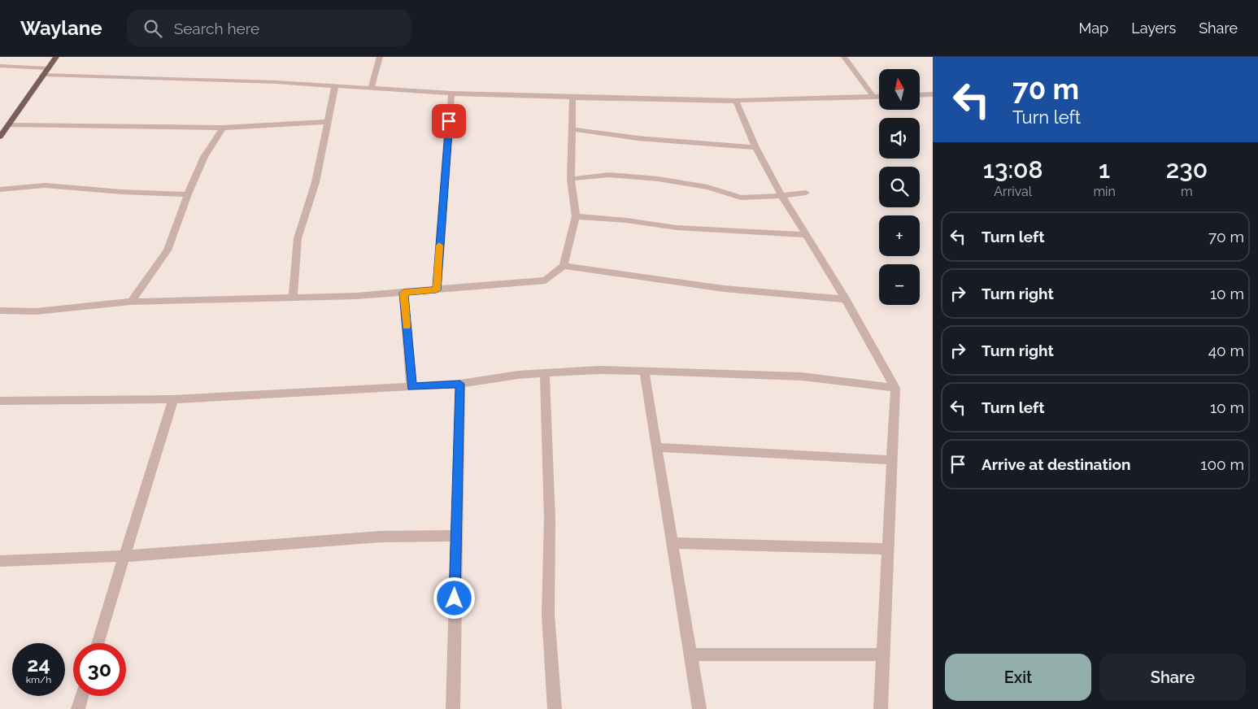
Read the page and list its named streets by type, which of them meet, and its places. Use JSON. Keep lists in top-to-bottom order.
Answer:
{
  "north": "top",
  "page": {
    "header": "Waylane",
    "search": "Search here",
    "nav": ["Map", "Layers", "Share"],
    "turn": ["70 m", "Turn left"],
    "map_buttons": ["+", "−"],
    "eta": [
      "13:08",
      "Arrival",
      "1",
      "min",
      "230",
      "m"
    ],
    "list": [
      {
        "name": "Turn left",
        "value": "70 m"
      },
      {
        "name": "Turn right",
        "value": "10 m"
      },
      {
        "name": "Turn right",
        "value": "40 m"
      },
      {
        "name": "Turn left",
        "value": "10 m"
      },
      {
        "name": "Arrive at destination",
        "value": "100 m"
      }
    ],
    "speed": "24 km/h",
    "limit": "30",
    "buttons": ["Exit", "Share"]
  }
}
